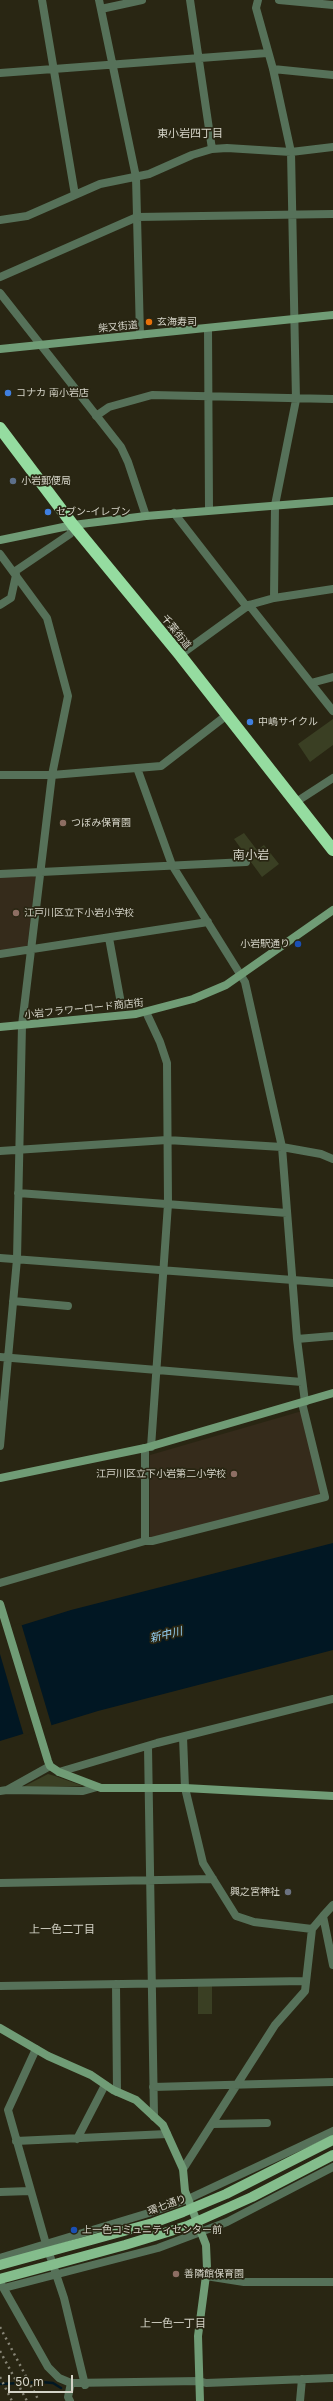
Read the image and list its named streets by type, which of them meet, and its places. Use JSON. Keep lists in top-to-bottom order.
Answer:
{
  "streets": {
    "highway": ["千葉街道"],
    "main road": ["環七通り"],
    "street": ["柴又街道", "小岩フラワーロード商店街"]
  },
  "districts": [
    "東小岩四丁目",
    "南小岩",
    "上一色二丁目",
    "上一色一丁目"
  ],
  "water": ["新中川"],
  "places": [
    "玄海寿司",
    "コナカ 南小岩店",
    "小岩郵便局",
    "セブン-イレブン",
    "中嶋サイクル",
    "つぼみ保育園",
    "江戸川区立下小岩小学校",
    "小岩駅通り",
    "江戸川区立下小岩第二小学校",
    "興之宮神社",
    "上一色コミュニティセンター前",
    "善隣館保育園"
  ],
  "scale_bar": "50 m"
}
